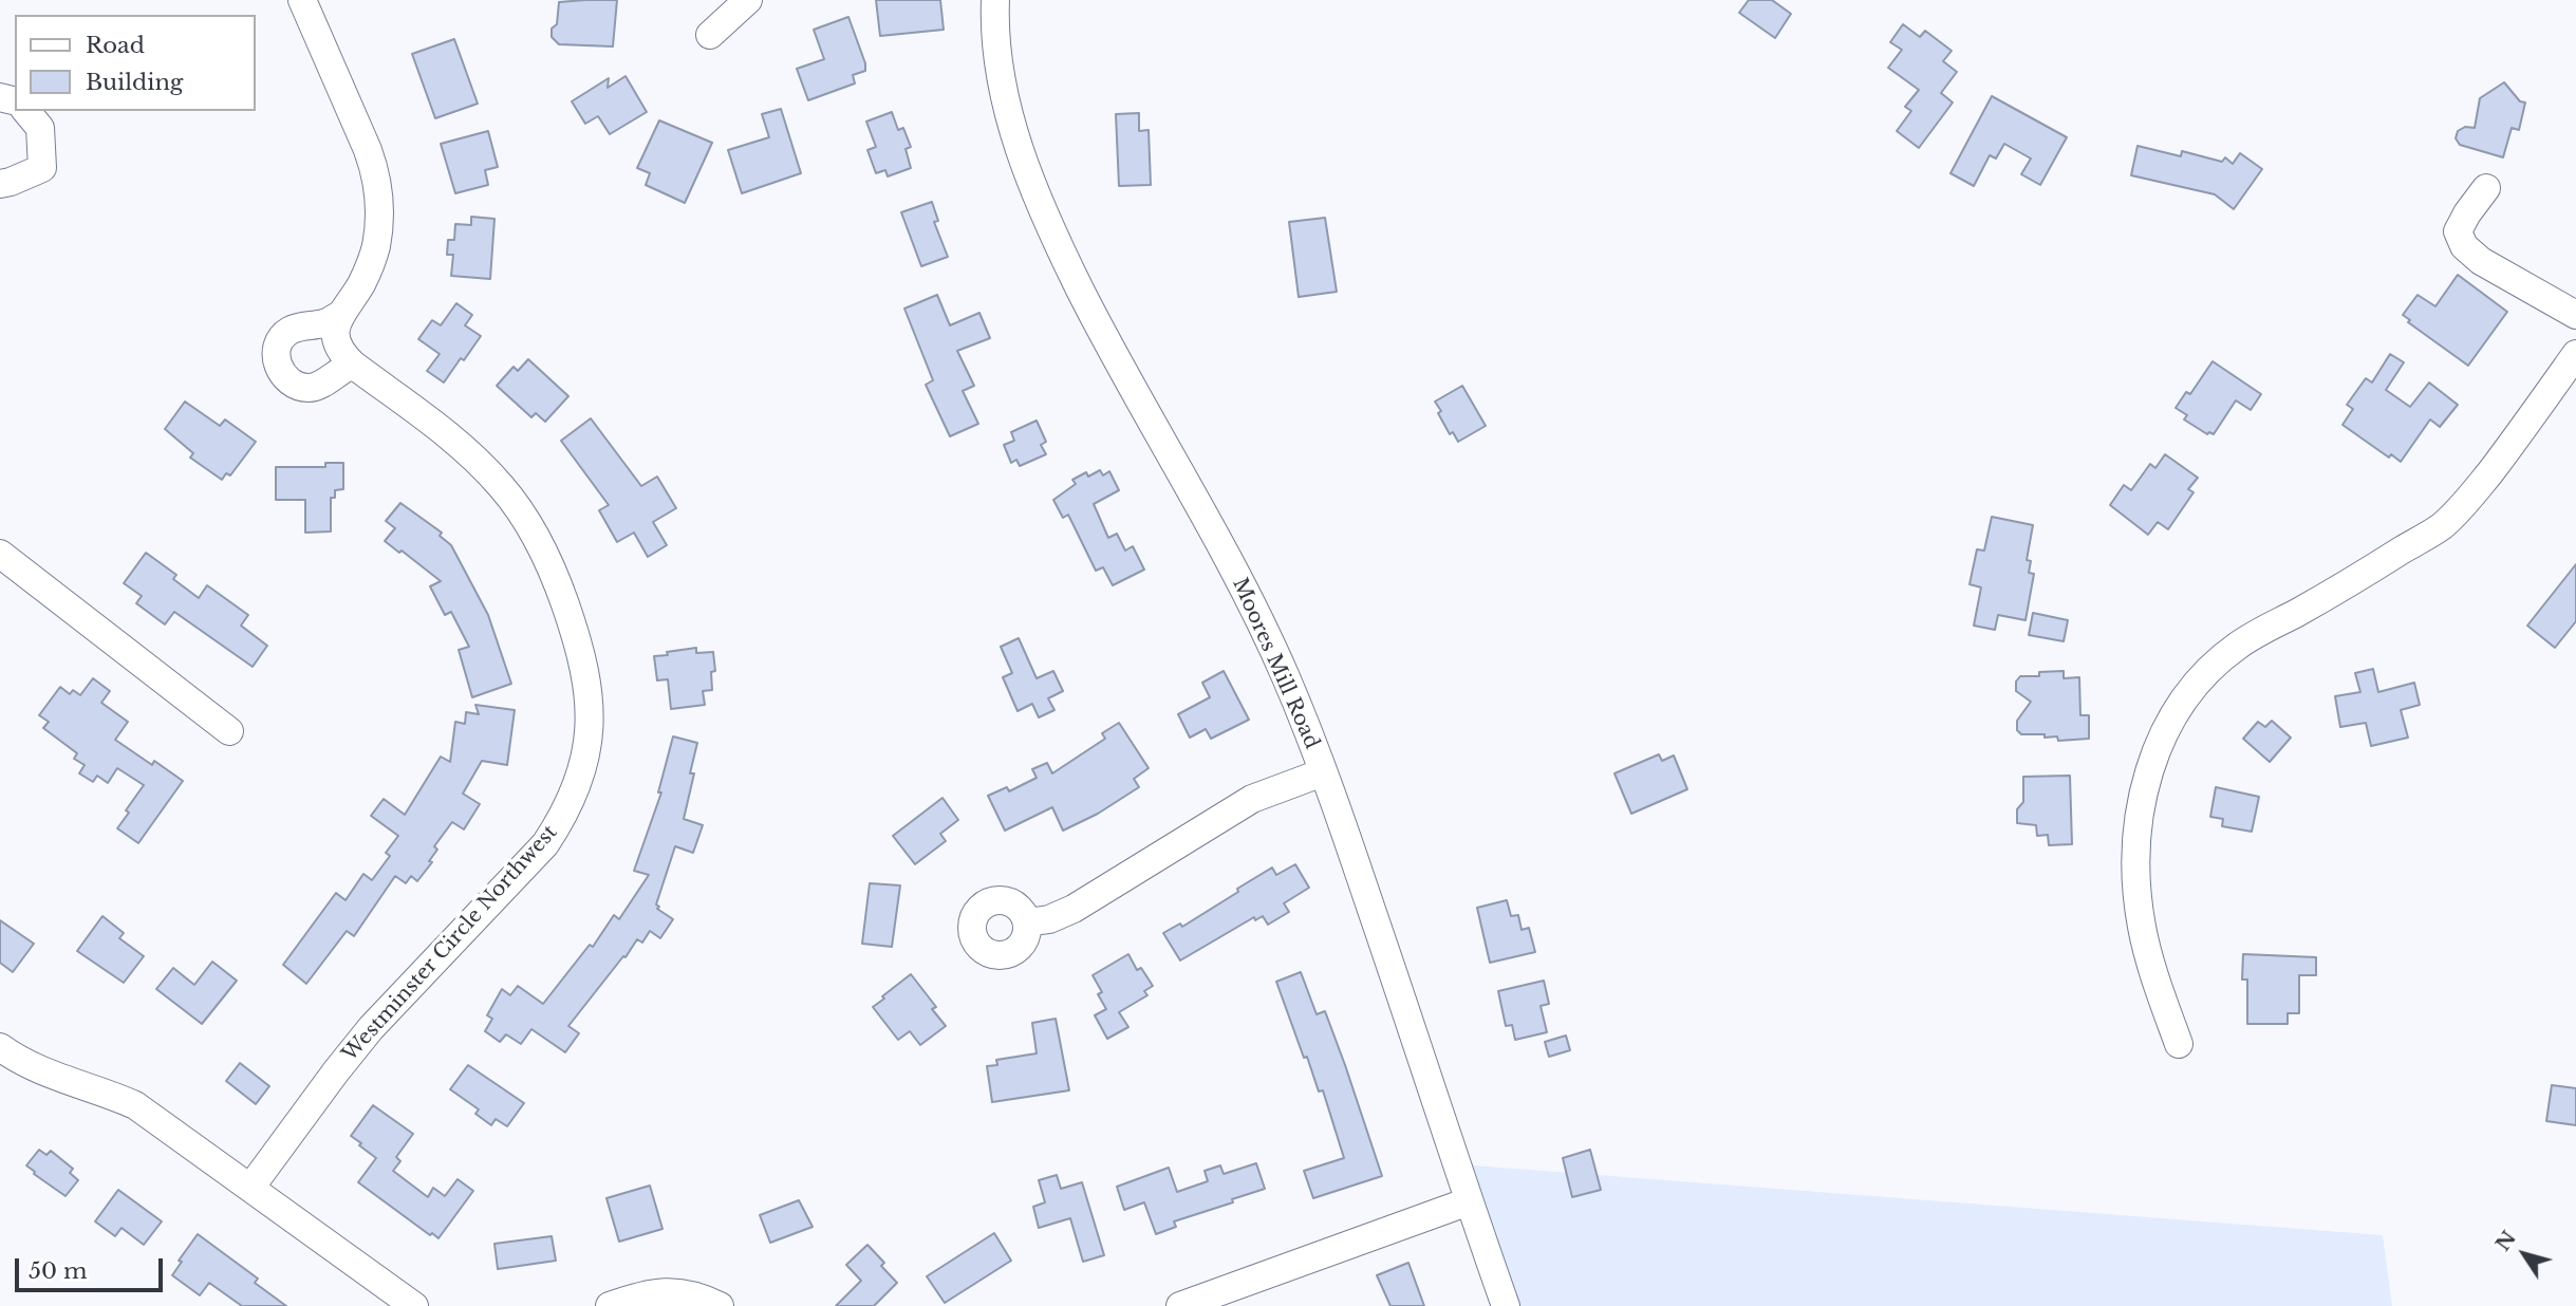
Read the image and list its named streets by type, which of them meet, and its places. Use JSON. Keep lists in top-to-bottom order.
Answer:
{
  "streets": {
    "street": ["Moores Mill Road", "Westminster Circle Northwest"]
  },
  "legend": ["Road", "Building"],
  "scale_bar": "50 m",
  "north": "top left"
}
